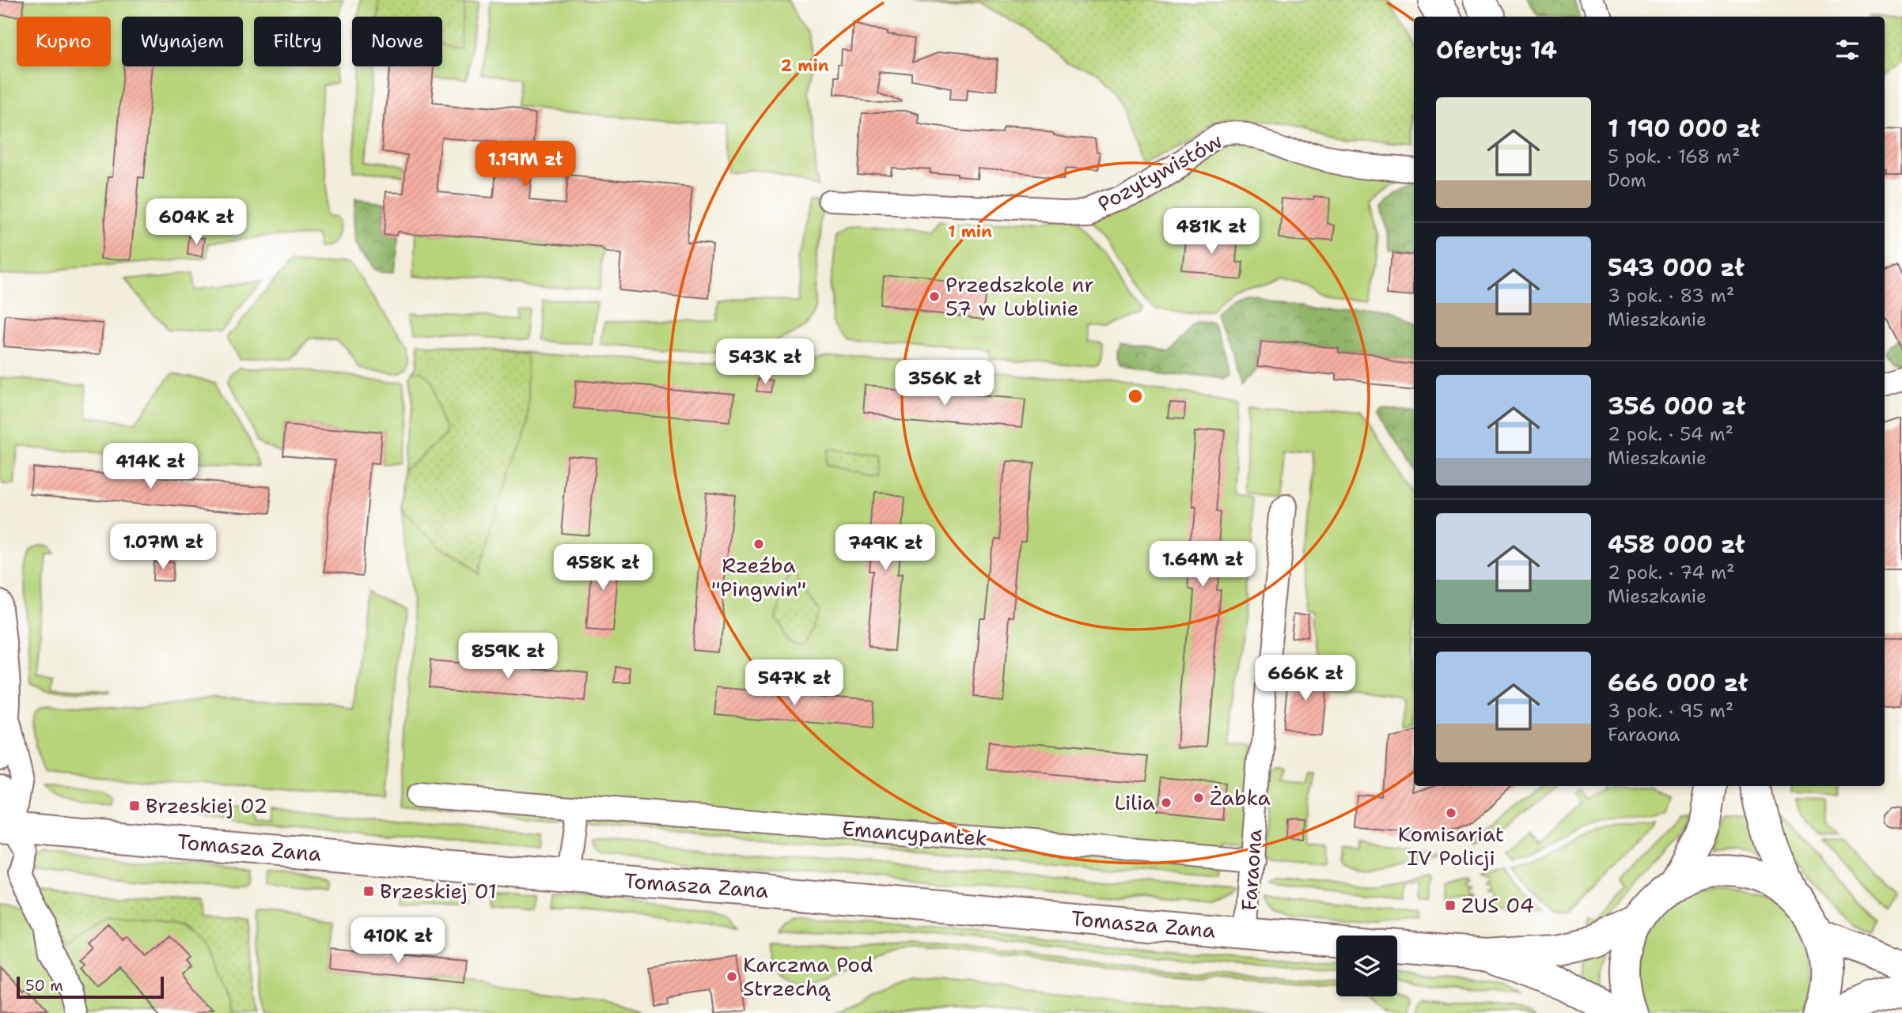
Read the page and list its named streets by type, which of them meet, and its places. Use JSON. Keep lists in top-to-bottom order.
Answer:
{
  "streets": {
    "street": [
      "Pozytywistów",
      "Emancypantek",
      "Tomasza Zana",
      "Faraona"
    ]
  },
  "crossings": [
    ["Emancypantek", "Faraona"],
    ["Tomasza Zana", "Faraona"]
  ],
  "places": {
    "other": [
      "Przedszkole nr 57 w Lublinie",
      "Rzeźba \"Pingwin\"",
      "Żabka",
      "Lilia",
      "Komisariat IV Policji",
      "Karczma Pod Strzechą"
    ],
    "transit": ["Brzeskiej 02", "Brzeskiej 01", "ZUS 04"]
  },
  "scale_bar": "50 m",
  "page": {
    "chip": [
      "Kupno",
      "Wynajem",
      "Filtry",
      "Nowe"
    ],
    "heading": "Oferty: 14",
    "list": [
      {
        "name": "1 190 000 zł",
        "note": "5 pok. · 168 m² · Dom"
      },
      {
        "name": "543 000 zł",
        "note": "3 pok. · 83 m² · Mieszkanie"
      },
      {
        "name": "356 000 zł",
        "note": "2 pok. · 54 m² · Mieszkanie"
      },
      {
        "name": "458 000 zł",
        "note": "2 pok. · 74 m² · Mieszkanie"
      },
      {
        "name": "666 000 zł",
        "note": "3 pok. · 95 m² · Faraona"
      }
    ],
    "price": [
      "1.19M zł",
      "604K zł",
      "481K zł",
      "543K zł",
      "356K zł",
      "414K zł",
      "1.07M zł",
      "749K zł",
      "1.64M zł",
      "458K zł",
      "859K zł",
      "666K zł",
      "547K zł",
      "410K zł"
    ],
    "scale": "50 m"
  },
  "rings": ["2 min", "1 min"]
}
